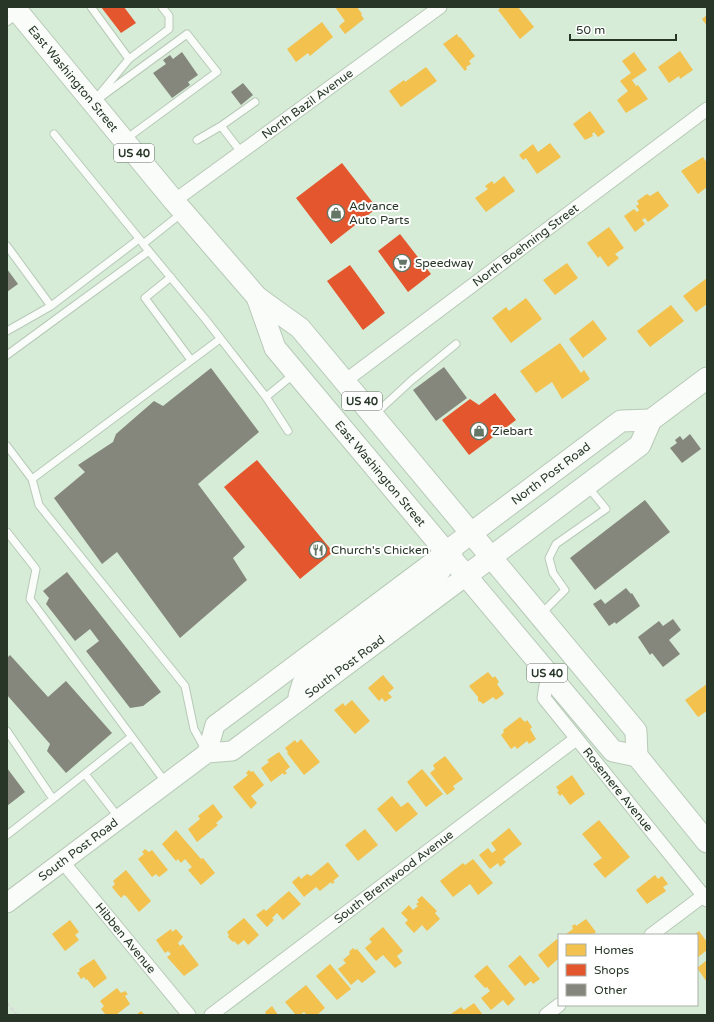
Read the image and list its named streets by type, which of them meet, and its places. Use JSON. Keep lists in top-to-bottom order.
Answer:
{
  "streets": {
    "main road": [
      "East Washington Street",
      "US 40",
      "North Post Road",
      "South Post Road"
    ],
    "street": [
      "North Bazil Avenue",
      "North Boehning Street",
      "Rosemere Avenue",
      "South Brentwood Avenue",
      "Hibben Avenue"
    ]
  },
  "crossings": [
    ["East Washington Street", "North Bazil Avenue"],
    ["East Washington Street", "North Boehning Street"],
    ["East Washington Street", "North Post Road"],
    ["East Washington Street", "South Post Road"],
    ["East Washington Street", "Rosemere Avenue"],
    ["South Post Road", "Hibben Avenue"],
    ["Rosemere Avenue", "South Brentwood Avenue"]
  ],
  "places": {
    "shop": ["Advance Auto Parts", "Ziebart"],
    "supermarket": ["Speedway"],
    "restaurant": ["Church's Chicken"]
  },
  "legend": ["Homes", "Shops", "Other"],
  "scale_bar": "50 m"
}
